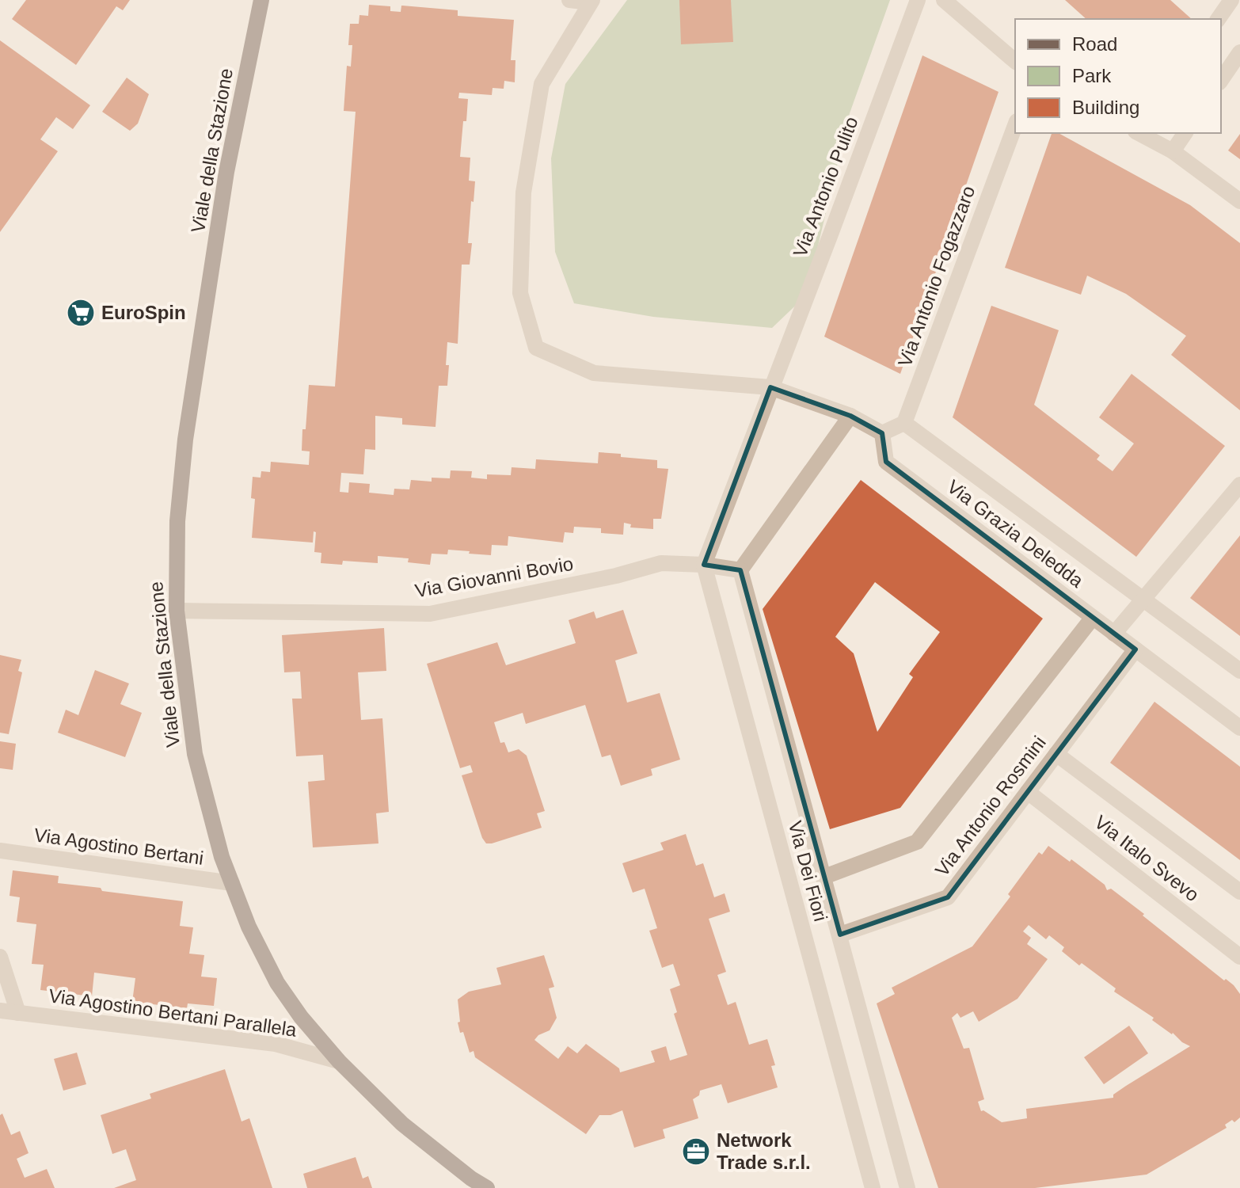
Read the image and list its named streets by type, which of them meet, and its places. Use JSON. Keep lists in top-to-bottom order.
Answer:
{
  "streets": {
    "main road": ["Viale della Stazione"],
    "street": [
      "Via Antonio Pulito",
      "Via Antonio Fogazzaro",
      "Via Grazia Deledda",
      "Via Giovanni Bovio",
      "Via Antonio Rosmini",
      "Via Agostino Bertani",
      "Via Italo Svevo",
      "Via Dei Fiori",
      "Via Agostino Bertani Parallela"
    ]
  },
  "crossings": [
    ["Viale della Stazione", "Via Giovanni Bovio"],
    ["Viale della Stazione", "Via Agostino Bertani"],
    ["Viale della Stazione", "Via Agostino Bertani Parallela"],
    ["Via Antonio Fogazzaro", "Via Grazia Deledda"],
    ["Via Grazia Deledda", "Via Antonio Rosmini"],
    ["Via Giovanni Bovio", "Via Dei Fiori"],
    ["Via Antonio Rosmini", "Via Italo Svevo"],
    ["Via Antonio Rosmini", "Via Dei Fiori"]
  ],
  "places": {
    "supermarket": ["EuroSpin"],
    "office": ["Network Trade s.r.l."]
  },
  "legend": ["Road", "Park", "Building"]
}
